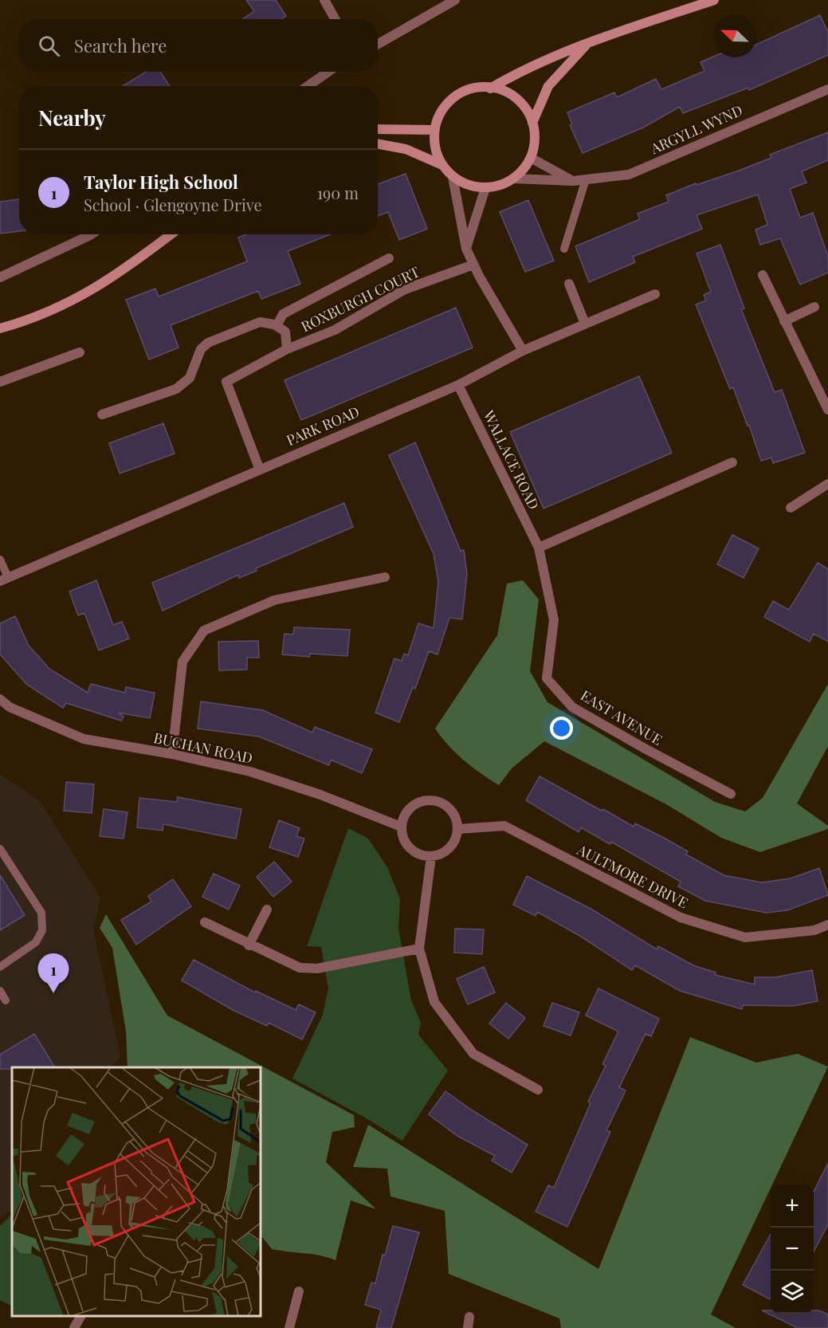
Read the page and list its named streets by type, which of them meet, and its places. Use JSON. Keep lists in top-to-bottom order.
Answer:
{
  "streets": {
    "street": [
      "ARGYLL WYND",
      "ROXBURGH COURT",
      "PARK ROAD",
      "WALLACE ROAD",
      "EAST AVENUE",
      "BUCHAN ROAD",
      "AULTMORE DRIVE"
    ]
  },
  "crossings": [
    ["ROXBURGH COURT", "PARK ROAD"],
    ["PARK ROAD", "WALLACE ROAD"],
    ["WALLACE ROAD", "EAST AVENUE"],
    ["BUCHAN ROAD", "AULTMORE DRIVE"]
  ],
  "north": "top left",
  "page": {
    "search": "Search here",
    "heading": "Nearby",
    "list": [
      {
        "mark": "1",
        "name": "Taylor High School",
        "note": "School · Glengoyne Drive",
        "value": "190 m"
      }
    ],
    "pins": "1",
    "map_buttons": ["+", "−"]
  }
}
